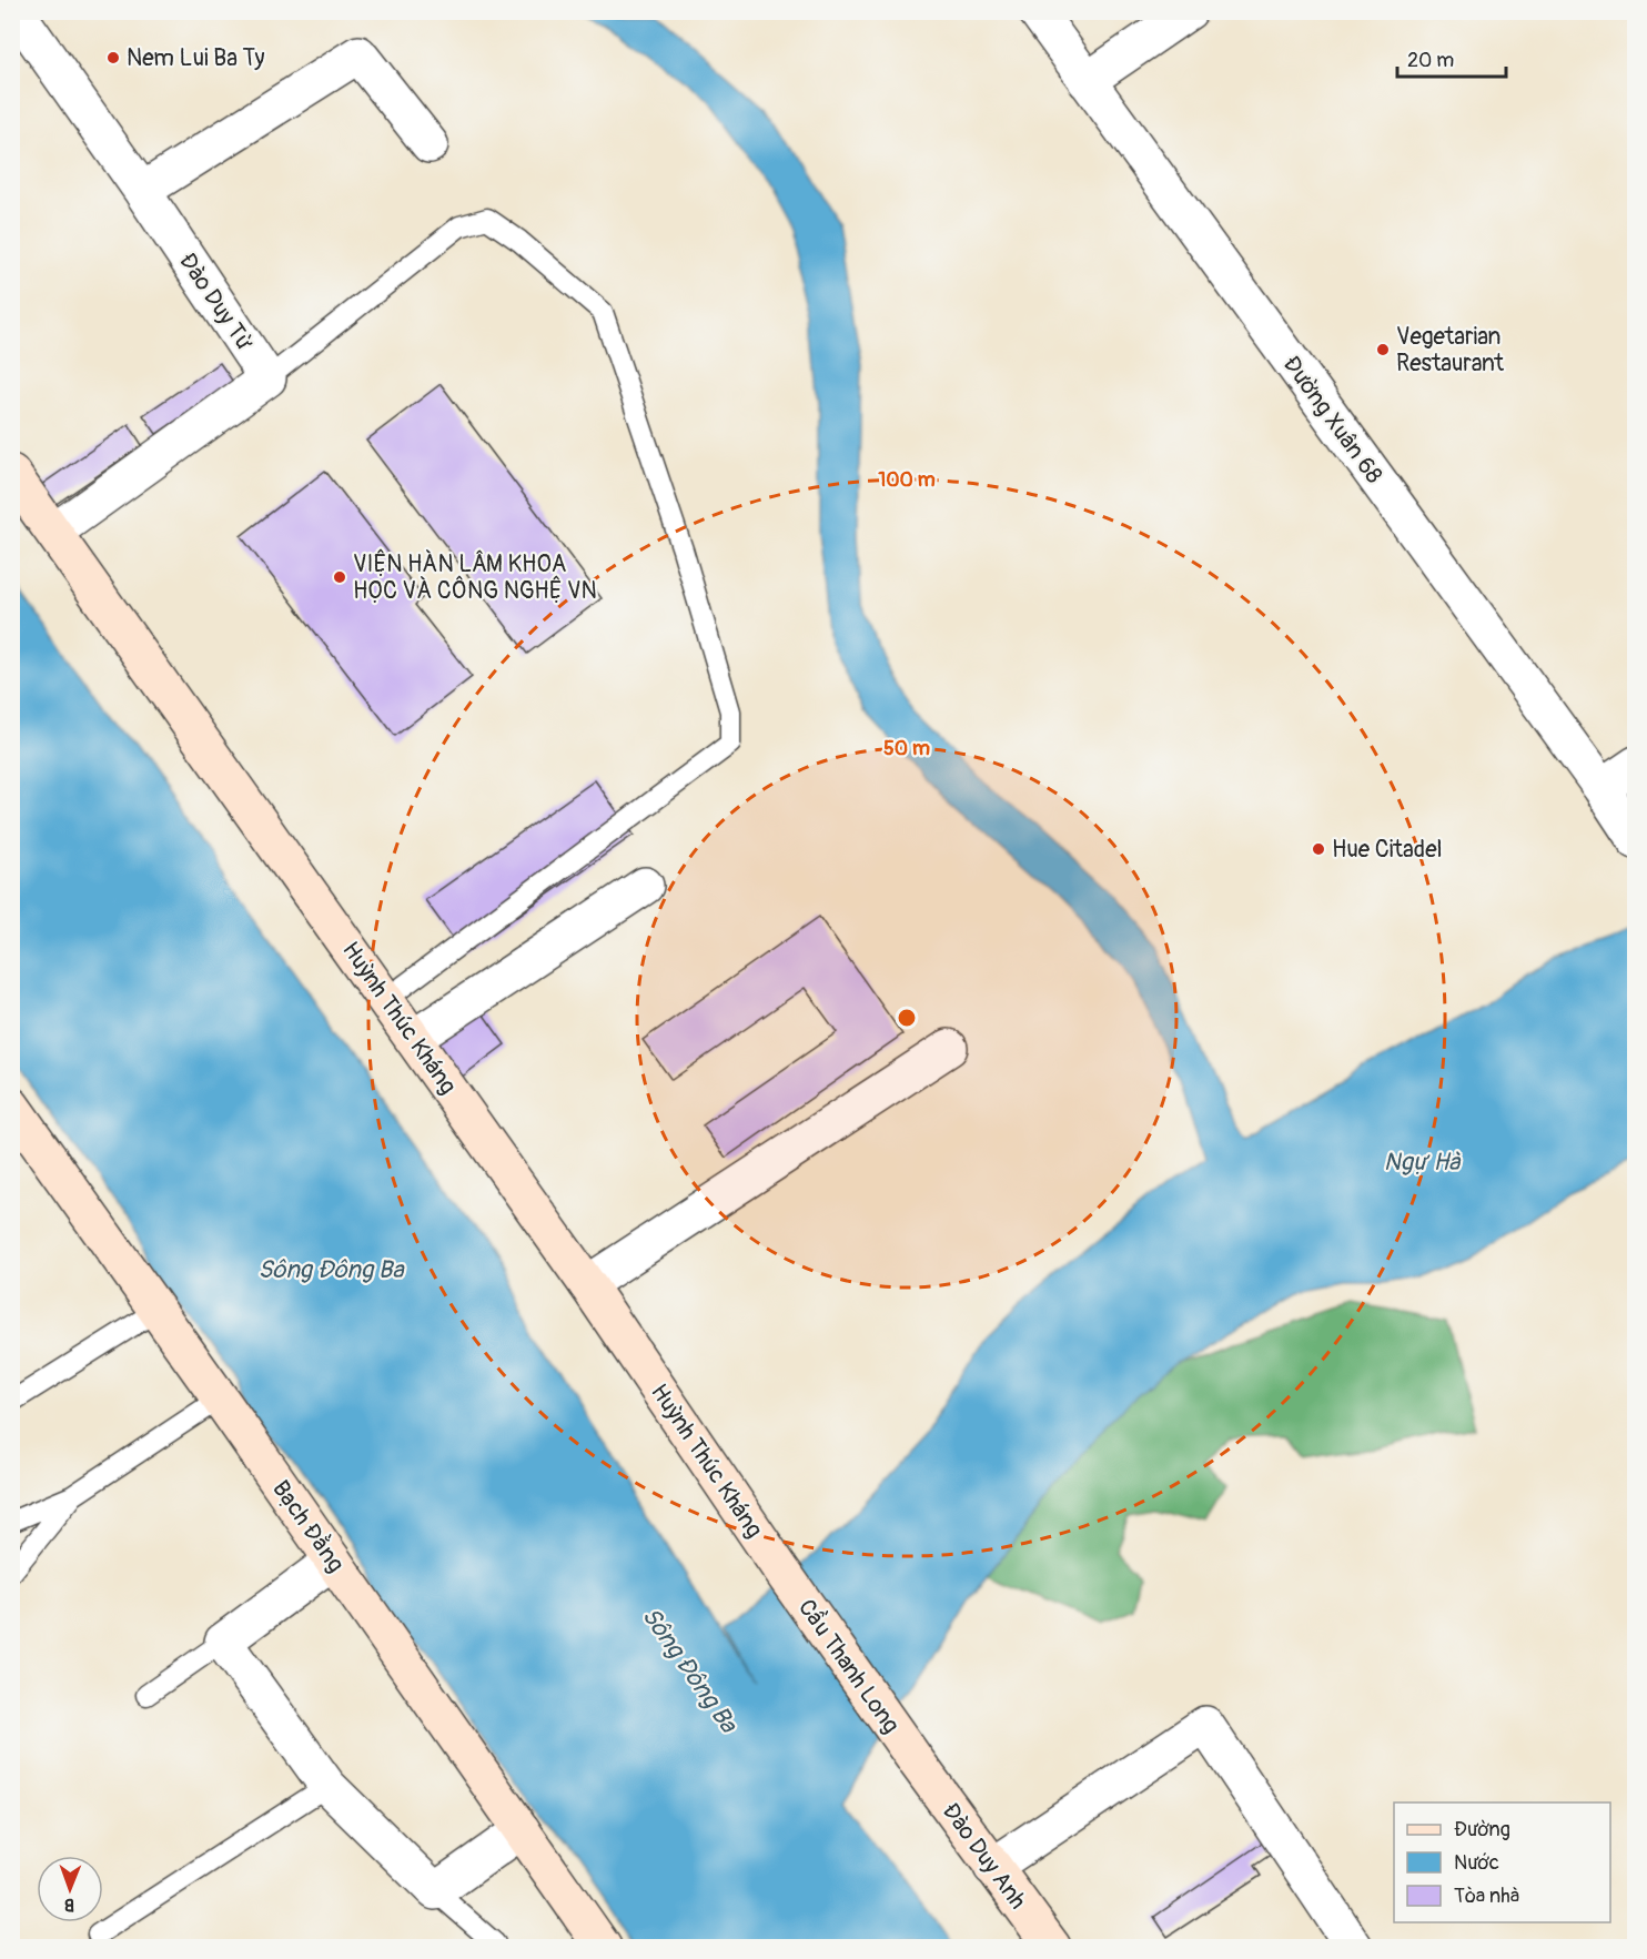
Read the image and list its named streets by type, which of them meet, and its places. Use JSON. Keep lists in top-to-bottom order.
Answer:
{
  "streets": {
    "main road": [
      "Huỳnh Thúc Kháng",
      "Bạch Đằng",
      "Cầu Thanh Long",
      "Đào Duy Anh"
    ],
    "street": ["Đào Duy Từ", "Đường Xuân 68"]
  },
  "crossings": [
    ["Huỳnh Thúc Kháng", "Cầu Thanh Long"],
    ["Cầu Thanh Long", "Đào Duy Anh"]
  ],
  "water": ["Ngự Hà", "Sông Đông Ba"],
  "places": [
    "Nem Lui Ba Ty",
    "Vegetarian Restaurant",
    "VIỆN HÀN LÂM KHOA HỌC VÀ CÔNG NGHỆ VN",
    "Hue Citadel"
  ],
  "legend": ["Đường", "Nước", "Tòa nhà"],
  "scale_bar": "20 m",
  "north": "bottom",
  "rings": ["100 m", "50 m"]
}
